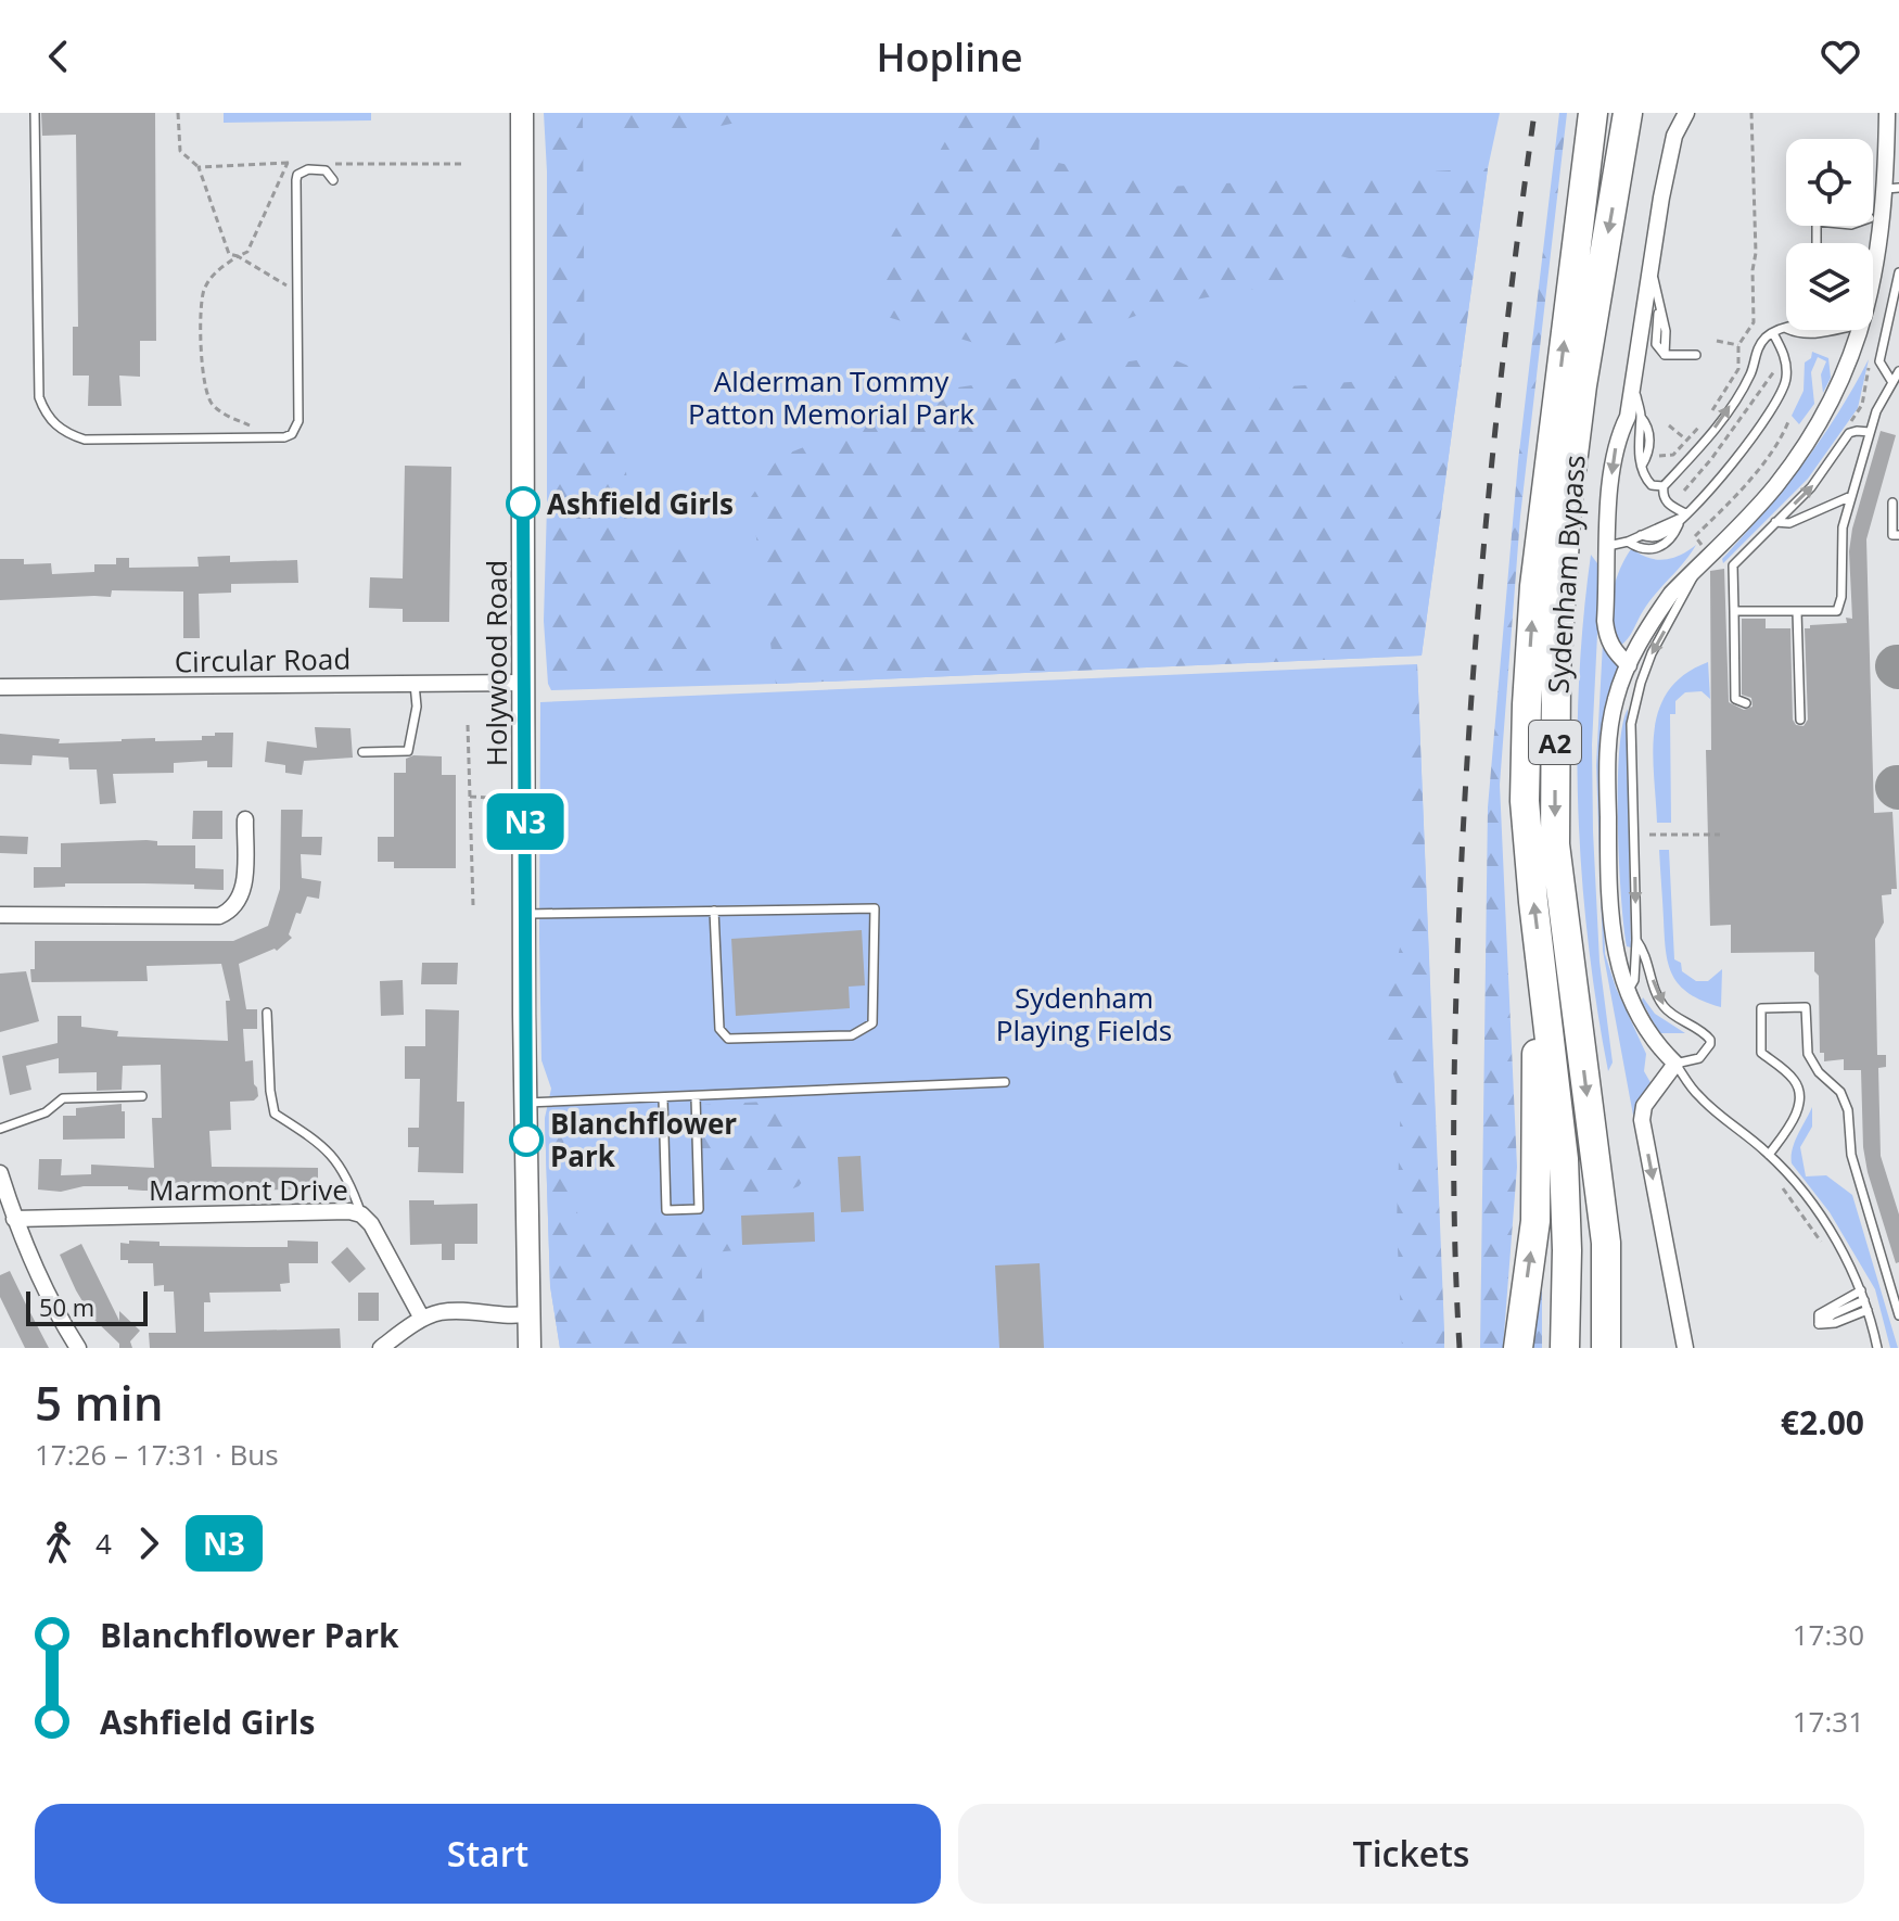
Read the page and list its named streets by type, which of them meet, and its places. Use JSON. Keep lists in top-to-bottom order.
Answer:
{
  "streets": {
    "highway": ["Sydenham Bypass", "A2"],
    "main road": ["Holywood Road"],
    "street": ["Circular Road", "Marmont Drive"]
  },
  "crossings": [
    ["Circular Road", "Holywood Road"]
  ],
  "parks": ["Alderman Tommy Patton Memorial Park", "Sydenham Playing Fields"],
  "places": ["Ashfield Girls", "Blanchflower Park"],
  "lines": ["bus line N3"],
  "scale_bar": "50 m",
  "page": {
    "header": "Hopline",
    "on_map": "N3",
    "scale": "50 m",
    "heading": ["5 min", "17:26 – 17:31 · Bus", "€2.00"],
    "legs": ["4", "N3"],
    "list": [
      {
        "name": "Blanchflower Park",
        "value": "17:30"
      },
      {
        "name": "Ashfield Girls",
        "value": "17:31"
      }
    ],
    "buttons": ["Start", "Tickets"]
  }
}
